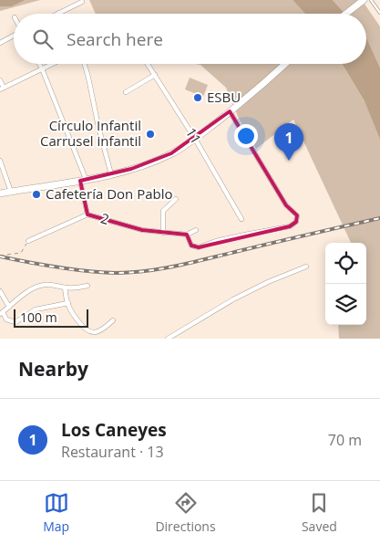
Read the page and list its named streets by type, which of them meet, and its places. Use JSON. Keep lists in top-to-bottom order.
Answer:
{
  "streets": {
    "street": ["11", "2"]
  },
  "places": ["ESBU", "Círculo Infantil Carrusel infantil", "Cafetería Don Pablo"],
  "scale_bar": "100 m",
  "page": {
    "search": "Search here",
    "pins": "1",
    "scale": "100 m",
    "heading": "Nearby",
    "list": [
      {
        "mark": "1",
        "name": "Los Caneyes",
        "note": "Restaurant · 13",
        "value": "70 m"
      }
    ],
    "nav": ["Map", "Directions", "Saved"]
  }
}
